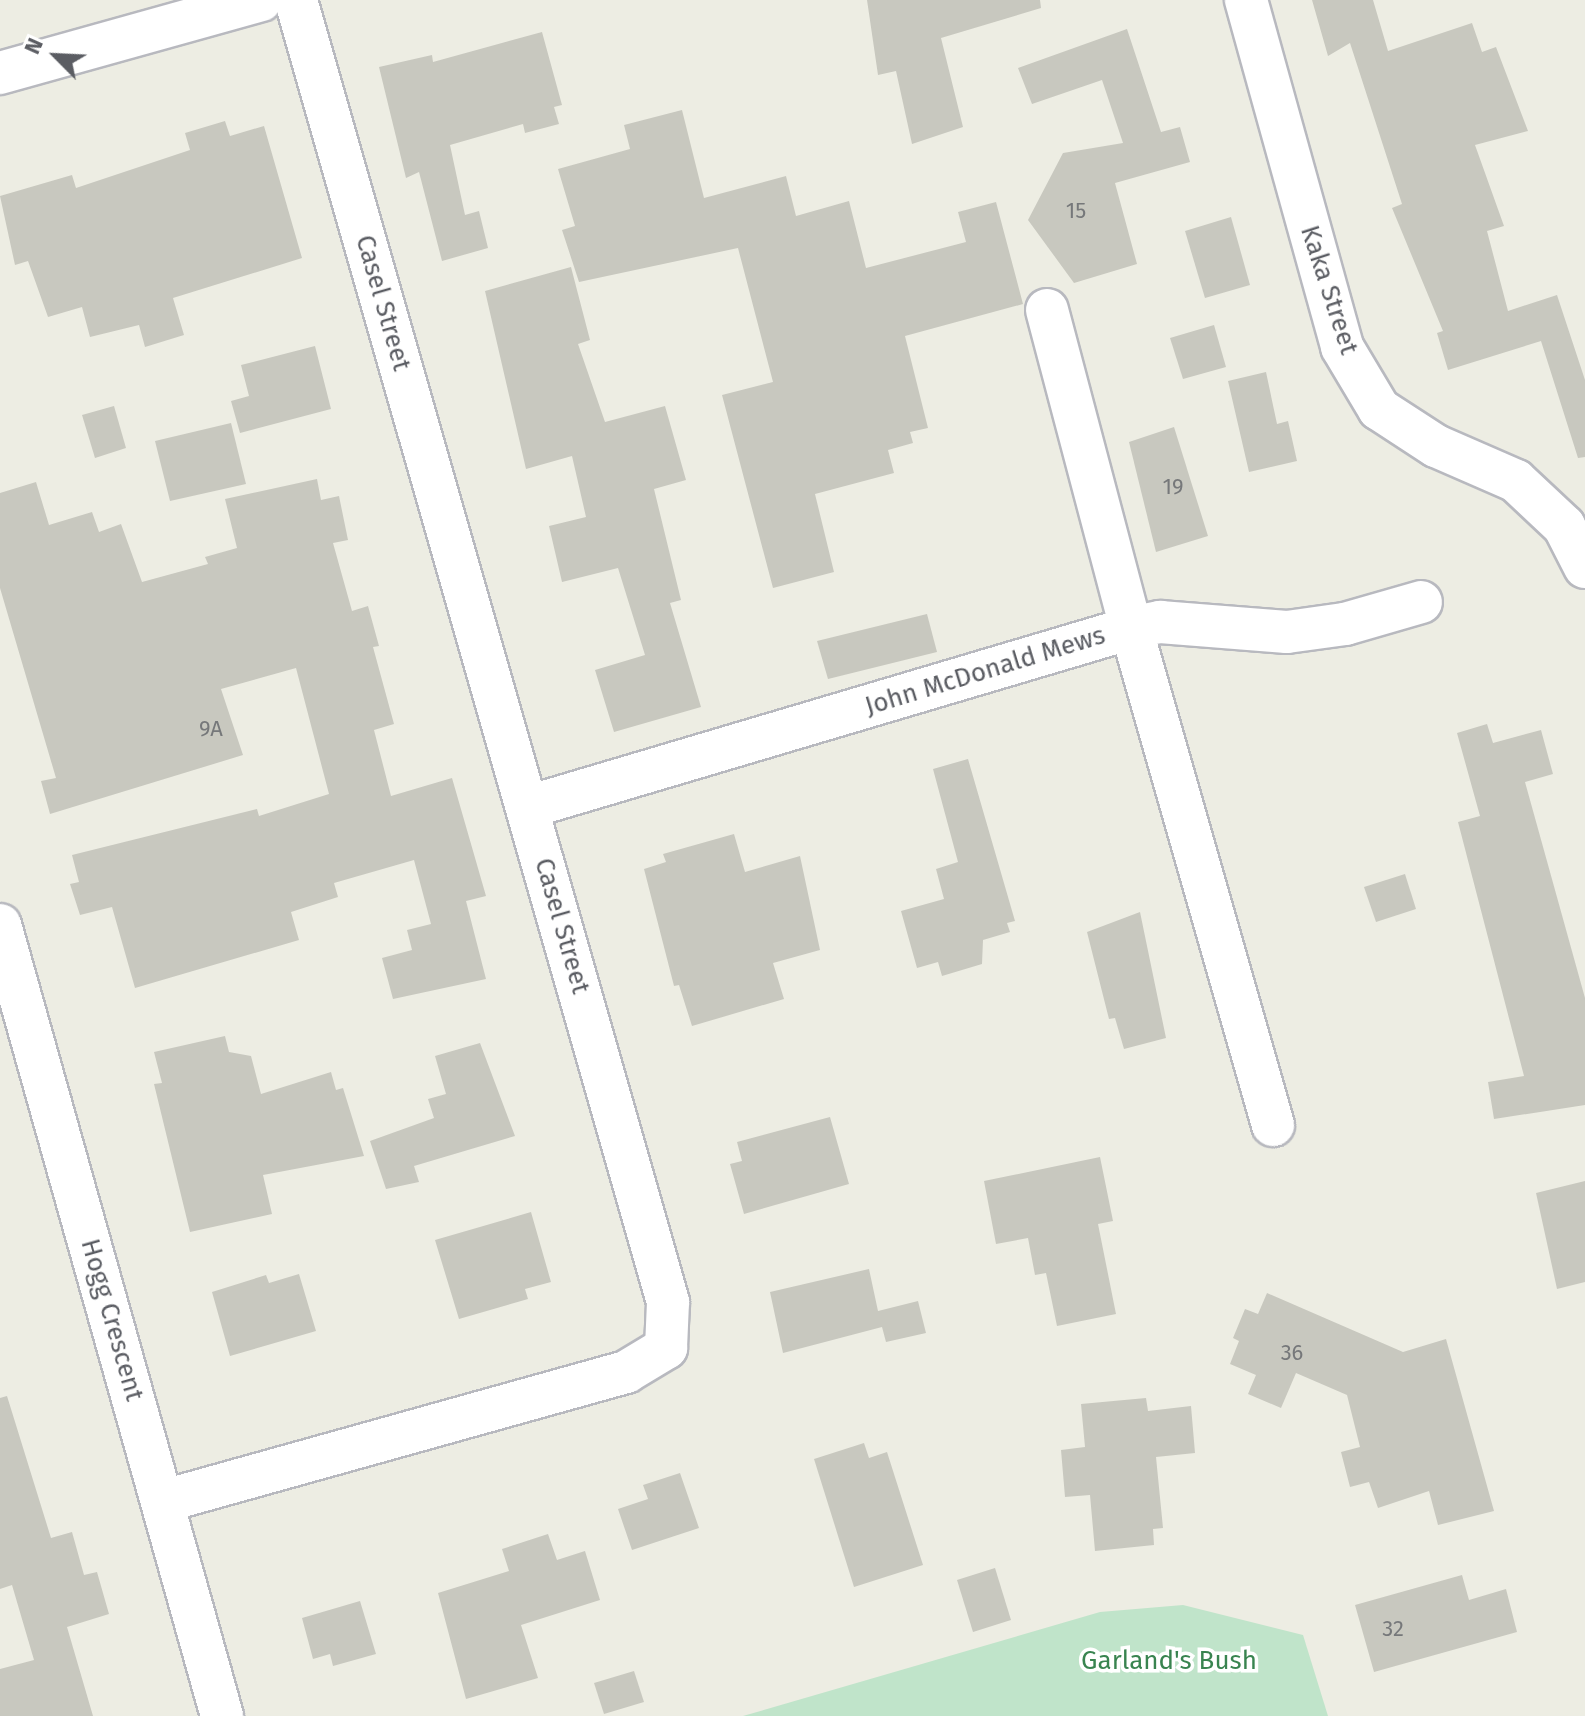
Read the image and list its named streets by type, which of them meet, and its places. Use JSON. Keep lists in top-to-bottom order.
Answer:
{
  "streets": {
    "street": [
      "Kaka Street",
      "Casel Street",
      "John McDonald Mews",
      "Hogg Crescent"
    ]
  },
  "crossings": [
    ["Casel Street", "John McDonald Mews"],
    ["Casel Street", "Hogg Crescent"]
  ],
  "parks": ["Garland's Bush"],
  "house_numbers": [
    "15",
    "19",
    "9A",
    "36",
    "32"
  ],
  "north": "top left"
}
